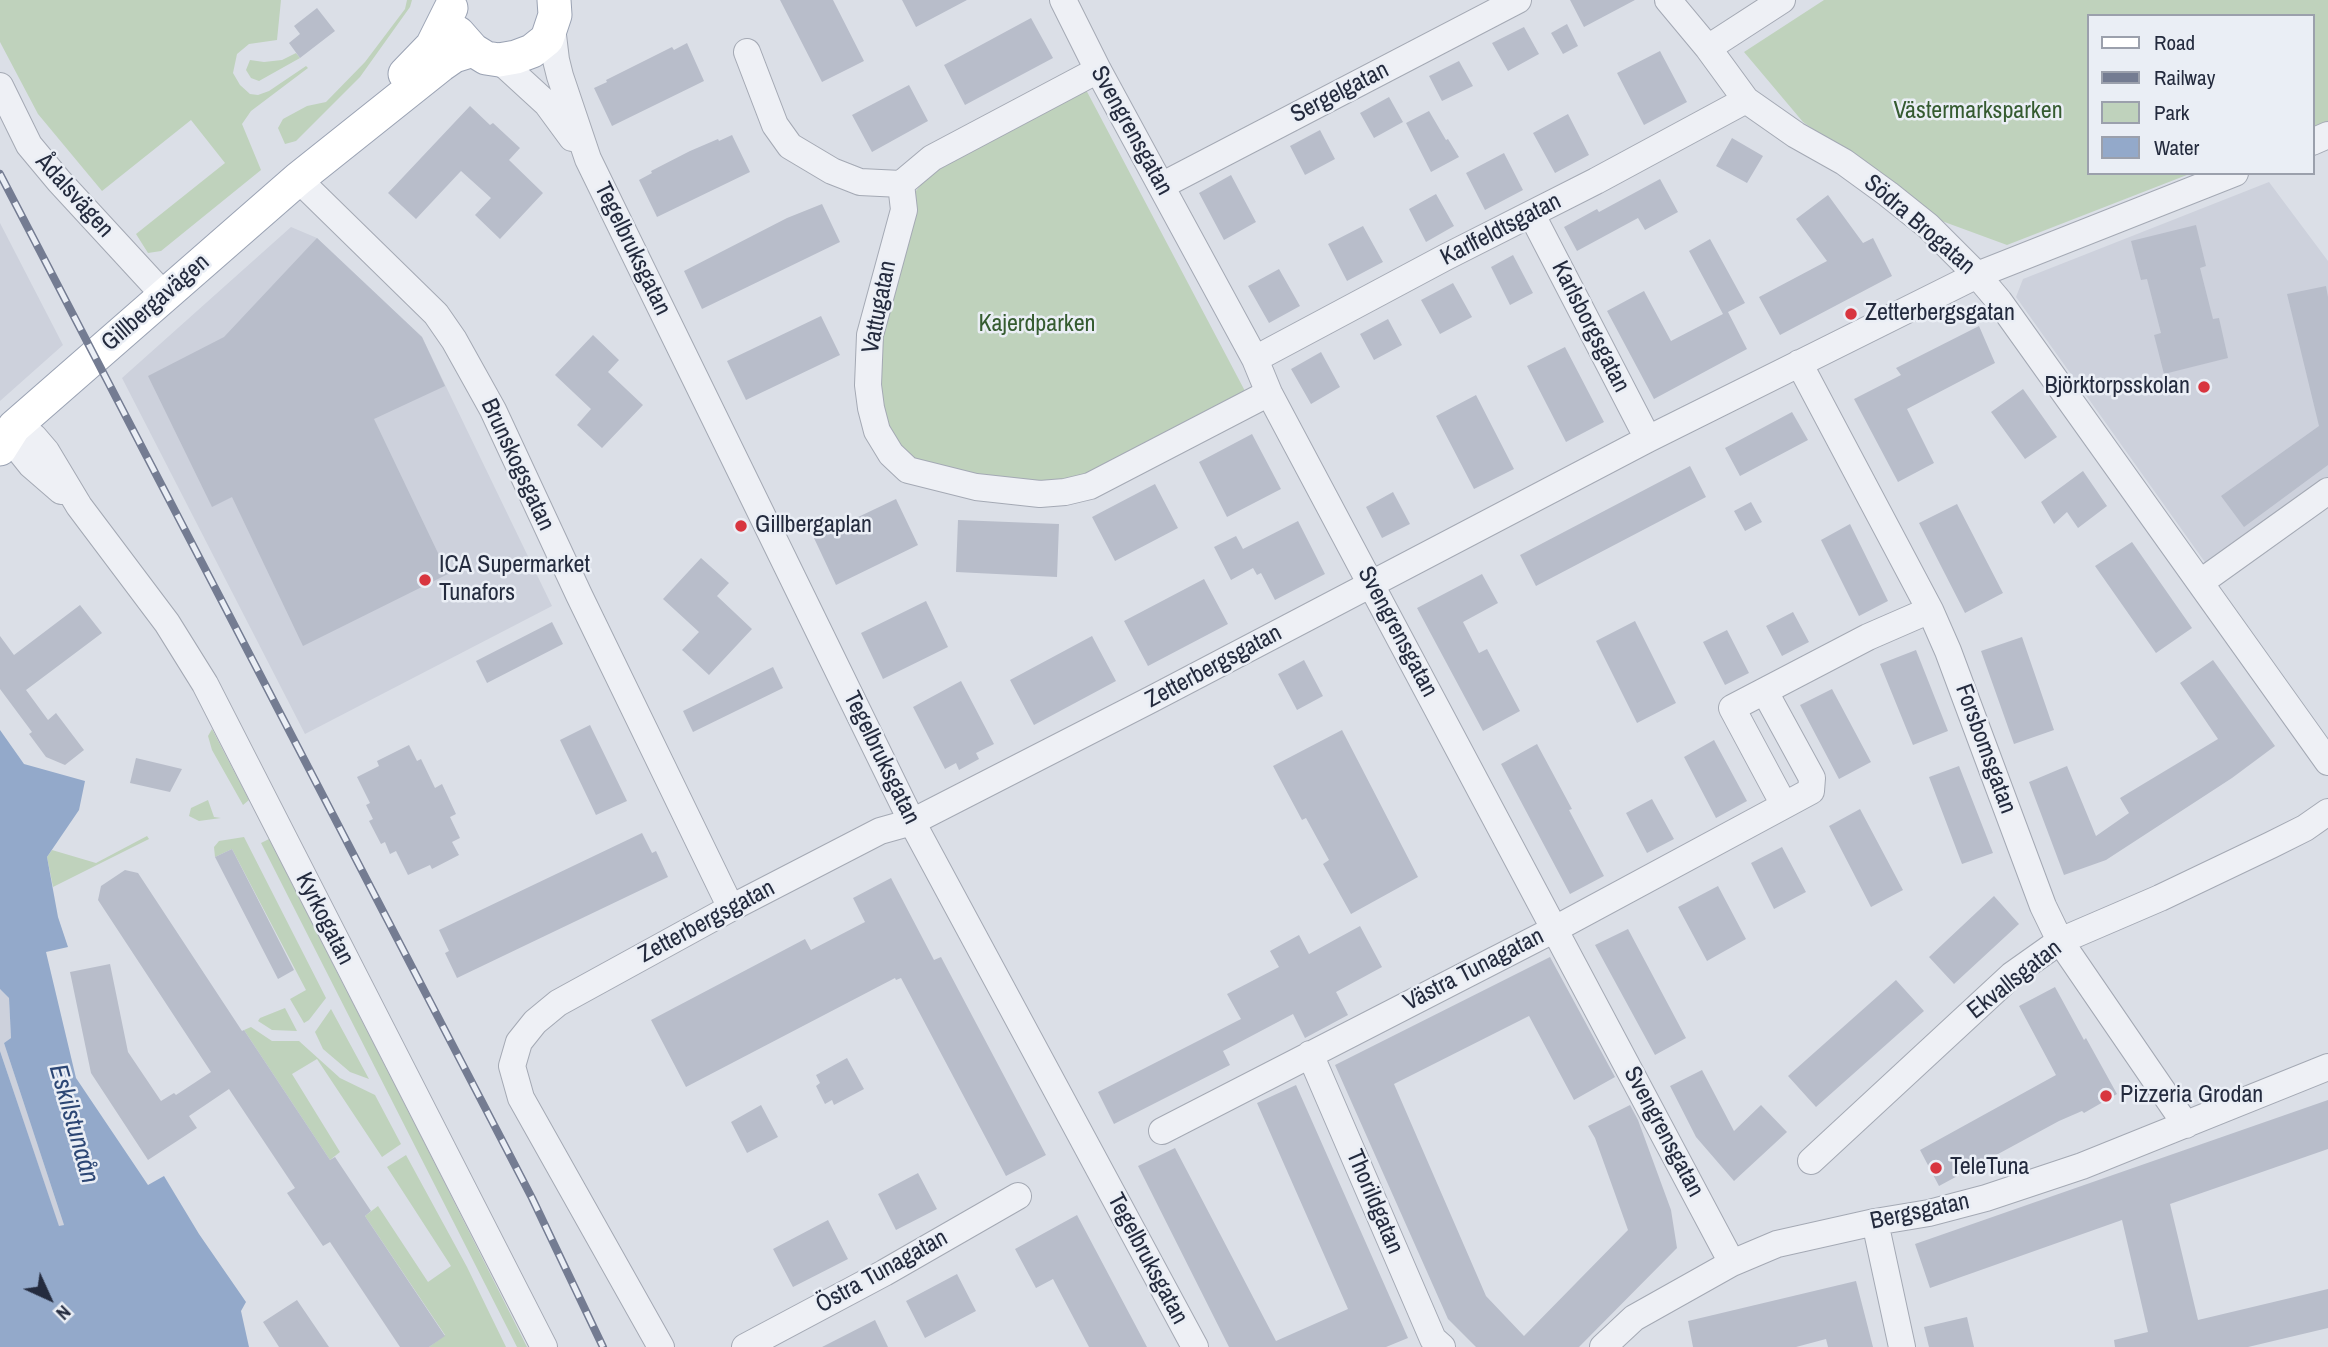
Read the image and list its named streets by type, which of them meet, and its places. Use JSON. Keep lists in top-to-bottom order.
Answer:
{
  "streets": {
    "main road": ["Gillbergavägen"],
    "street": [
      "Sergelgatan",
      "Svengrensgatan",
      "Ådalsvägen",
      "Södra Brogatan",
      "Karlfeldtsgatan",
      "Tegelbruksgatan",
      "Vattugatan",
      "Karlsborgsgatan",
      "Brunskogsgatan",
      "Zetterbergsgatan",
      "Forsbomsgatan",
      "Kyrkogatan",
      "Västra Tunagatan",
      "Ekvallsgatan",
      "Thorildgatan",
      "Bergsgatan",
      "Östra Tunagatan"
    ]
  },
  "crossings": [
    ["Sergelgatan", "Svengrensgatan"],
    ["Svengrensgatan", "Karlfeldtsgatan"],
    ["Svengrensgatan", "Vattugatan"],
    ["Svengrensgatan", "Zetterbergsgatan"],
    ["Svengrensgatan", "Västra Tunagatan"],
    ["Svengrensgatan", "Bergsgatan"],
    ["Ådalsvägen", "Gillbergavägen"],
    ["Södra Brogatan", "Karlfeldtsgatan"],
    ["Södra Brogatan", "Zetterbergsgatan"],
    ["Karlfeldtsgatan", "Karlsborgsgatan"],
    ["Tegelbruksgatan", "Gillbergavägen"],
    ["Tegelbruksgatan", "Zetterbergsgatan"],
    ["Gillbergavägen", "Brunskogsgatan"],
    ["Gillbergavägen", "Kyrkogatan"],
    ["Karlsborgsgatan", "Zetterbergsgatan"],
    ["Brunskogsgatan", "Zetterbergsgatan"],
    ["Zetterbergsgatan", "Forsbomsgatan"],
    ["Forsbomsgatan", "Ekvallsgatan"],
    ["Forsbomsgatan", "Bergsgatan"],
    ["Västra Tunagatan", "Thorildgatan"]
  ],
  "water": ["Eskilstunaån"],
  "parks": ["Västermarksparken", "Kajerdparken"],
  "places": [
    "Zetterbergsgatan",
    "Björktorpsskolan",
    "Gillbergaplan",
    "ICA Supermarket Tunafors",
    "Pizzeria Grodan",
    "TeleTuna"
  ],
  "legend": [
    "Road",
    "Railway",
    "Park",
    "Water"
  ],
  "north": "bottom right"
}
